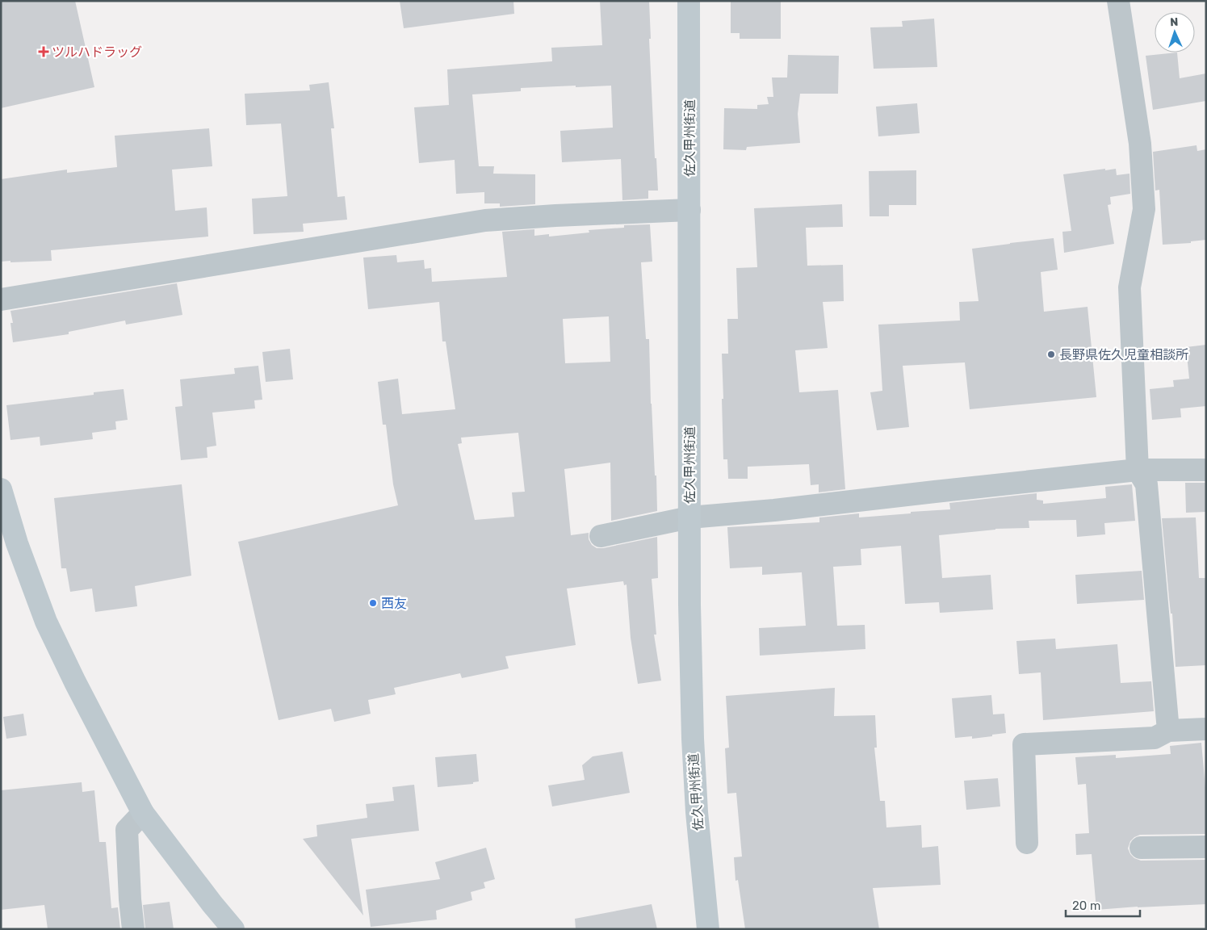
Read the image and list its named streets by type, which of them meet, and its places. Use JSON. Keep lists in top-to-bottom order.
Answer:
{
  "streets": {
    "main road": ["佐久甲州街道"]
  },
  "places": {
    "health": ["ツルハドラッグ"],
    "other": ["長野県佐久児童相談所", "西友"]
  },
  "scale_bar": "20 m",
  "north": "top"
}
